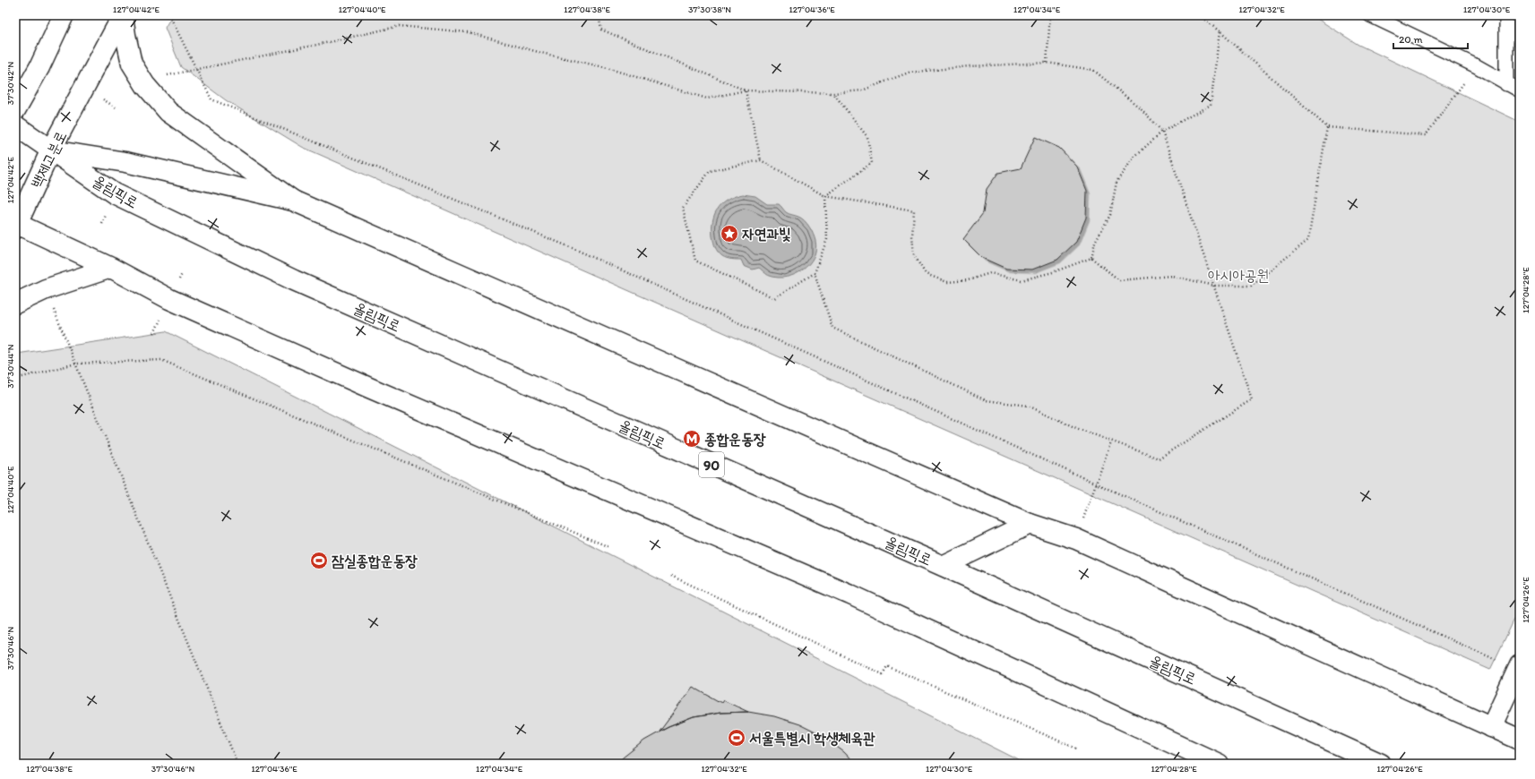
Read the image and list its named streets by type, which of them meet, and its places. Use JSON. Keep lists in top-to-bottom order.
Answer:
{
  "streets": {
    "main road": ["백제고분로", "올림픽로", "90"]
  },
  "crossings": [
    ["백제고분로", "올림픽로"]
  ],
  "parks": ["아시아공원"],
  "places": {
    "place": ["자연과빛"],
    "metro station": ["종합운동장"],
    "sports": ["잠실종합운동장", "서울특별시 학생체육관"]
  },
  "scale_bar": "20 m",
  "coordinates": [
    "127°04'42\"E",
    "127°04'40\"E",
    "127°04'38\"E",
    "37°30'38\"N",
    "127°04'36\"E",
    "127°04'34\"E",
    "127°04'32\"E",
    "127°04'30\"E",
    "37°30'42\"N",
    "127°04'28\"E",
    "37°30'44\"N",
    "127°04'26\"E",
    "37°30'46\"N"
  ]
}
